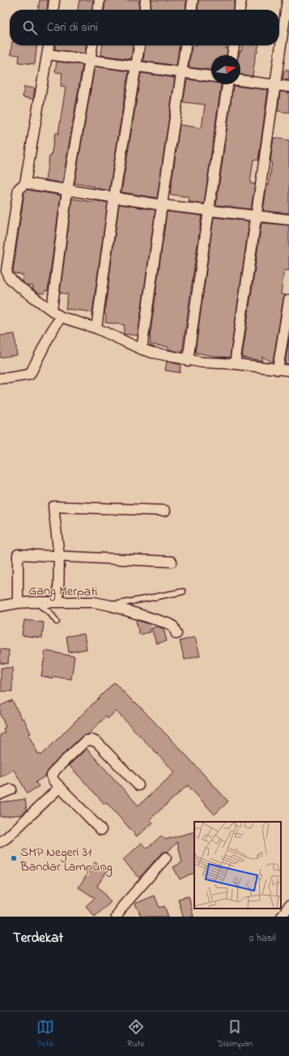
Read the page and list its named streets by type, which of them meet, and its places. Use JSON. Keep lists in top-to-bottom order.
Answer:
{
  "streets": {
    "street": ["Gang Merpati"]
  },
  "places": ["SMP Negeri 31 Bandar Lampung"],
  "north": "right",
  "page": {
    "search": "Cari di sini",
    "heading": ["Terdekat", "0 hasil"],
    "nav": ["Peta", "Rute", "Disimpan"]
  }
}
